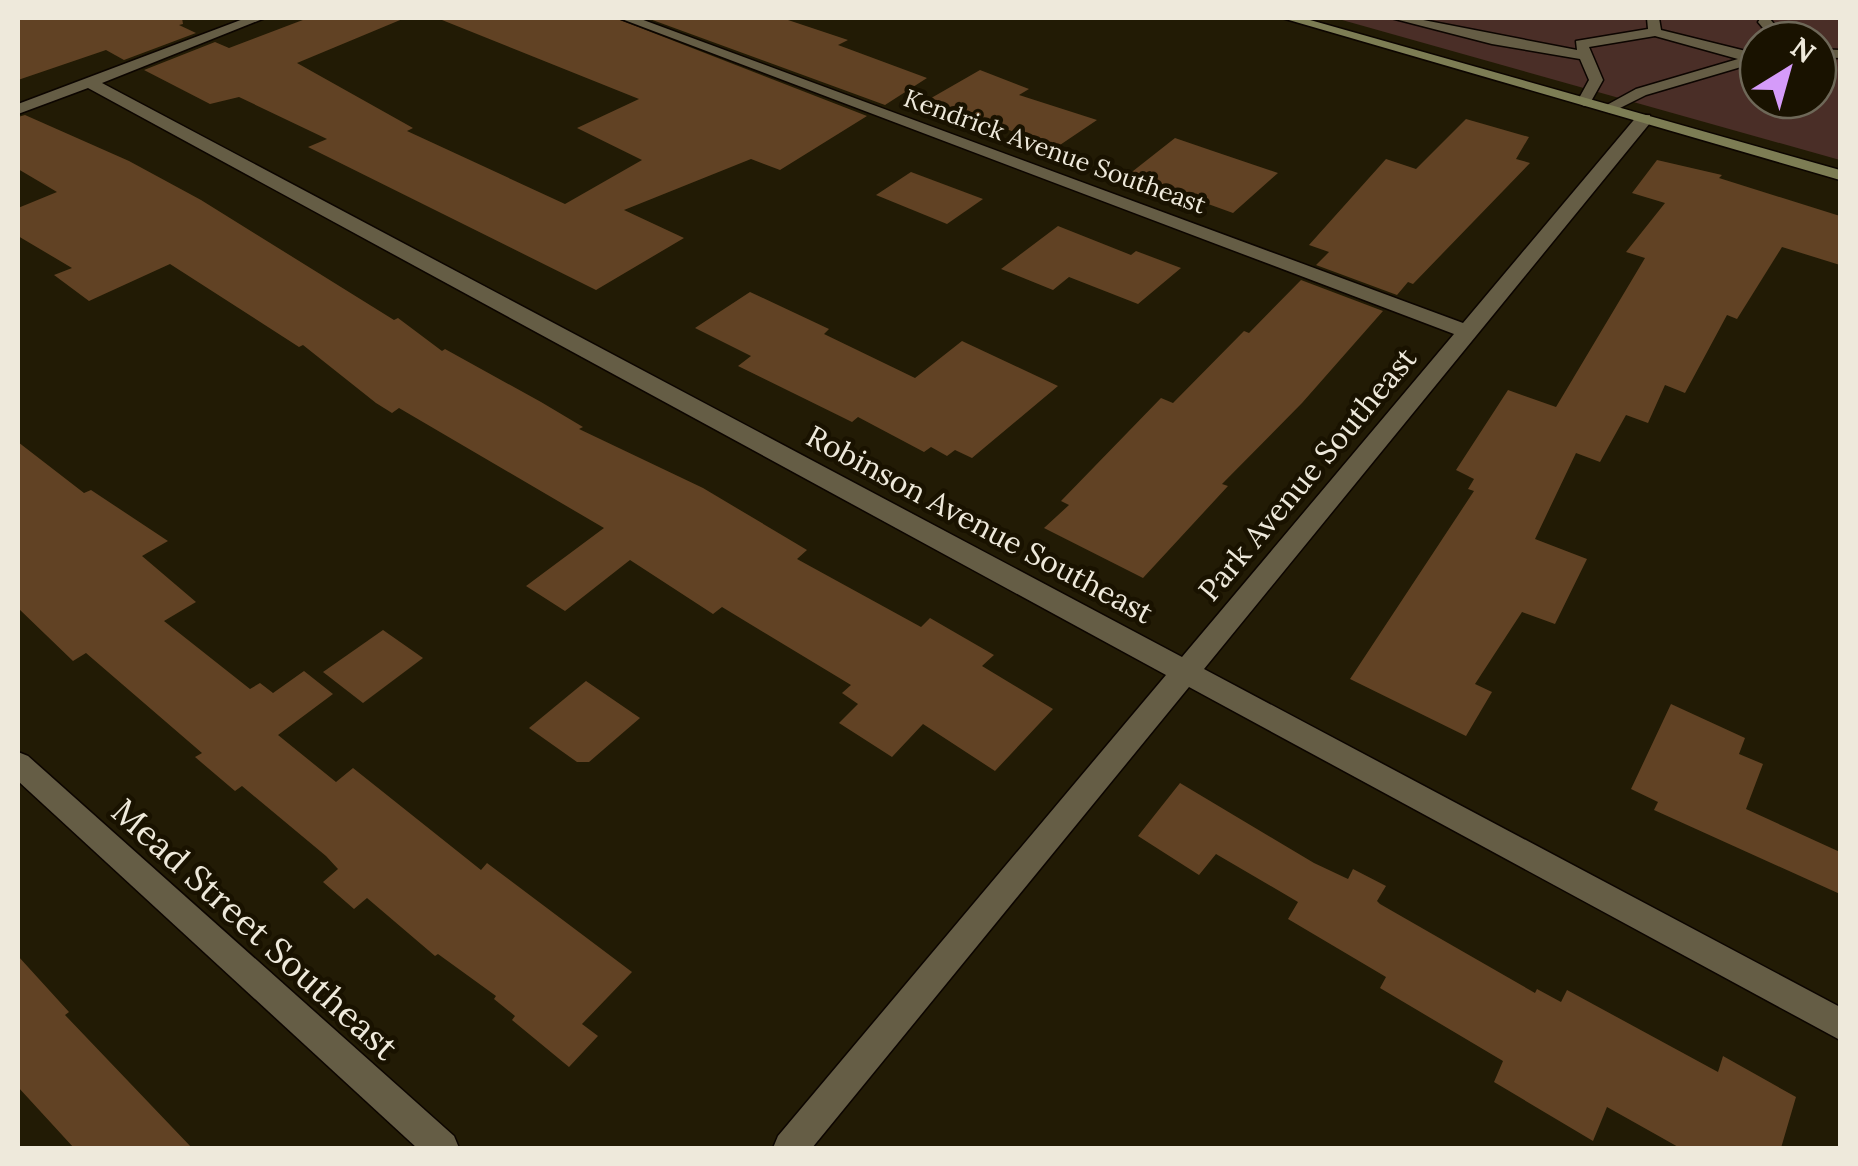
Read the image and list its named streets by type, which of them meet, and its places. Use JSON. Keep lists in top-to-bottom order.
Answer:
{
  "streets": {
    "street": [
      "Kendrick Avenue Southeast",
      "Park Avenue Southeast",
      "Robinson Avenue Southeast",
      "Mead Street Southeast"
    ]
  },
  "crossings": [
    ["Kendrick Avenue Southeast", "Park Avenue Southeast"],
    ["Park Avenue Southeast", "Robinson Avenue Southeast"]
  ],
  "north": "top right"
}
